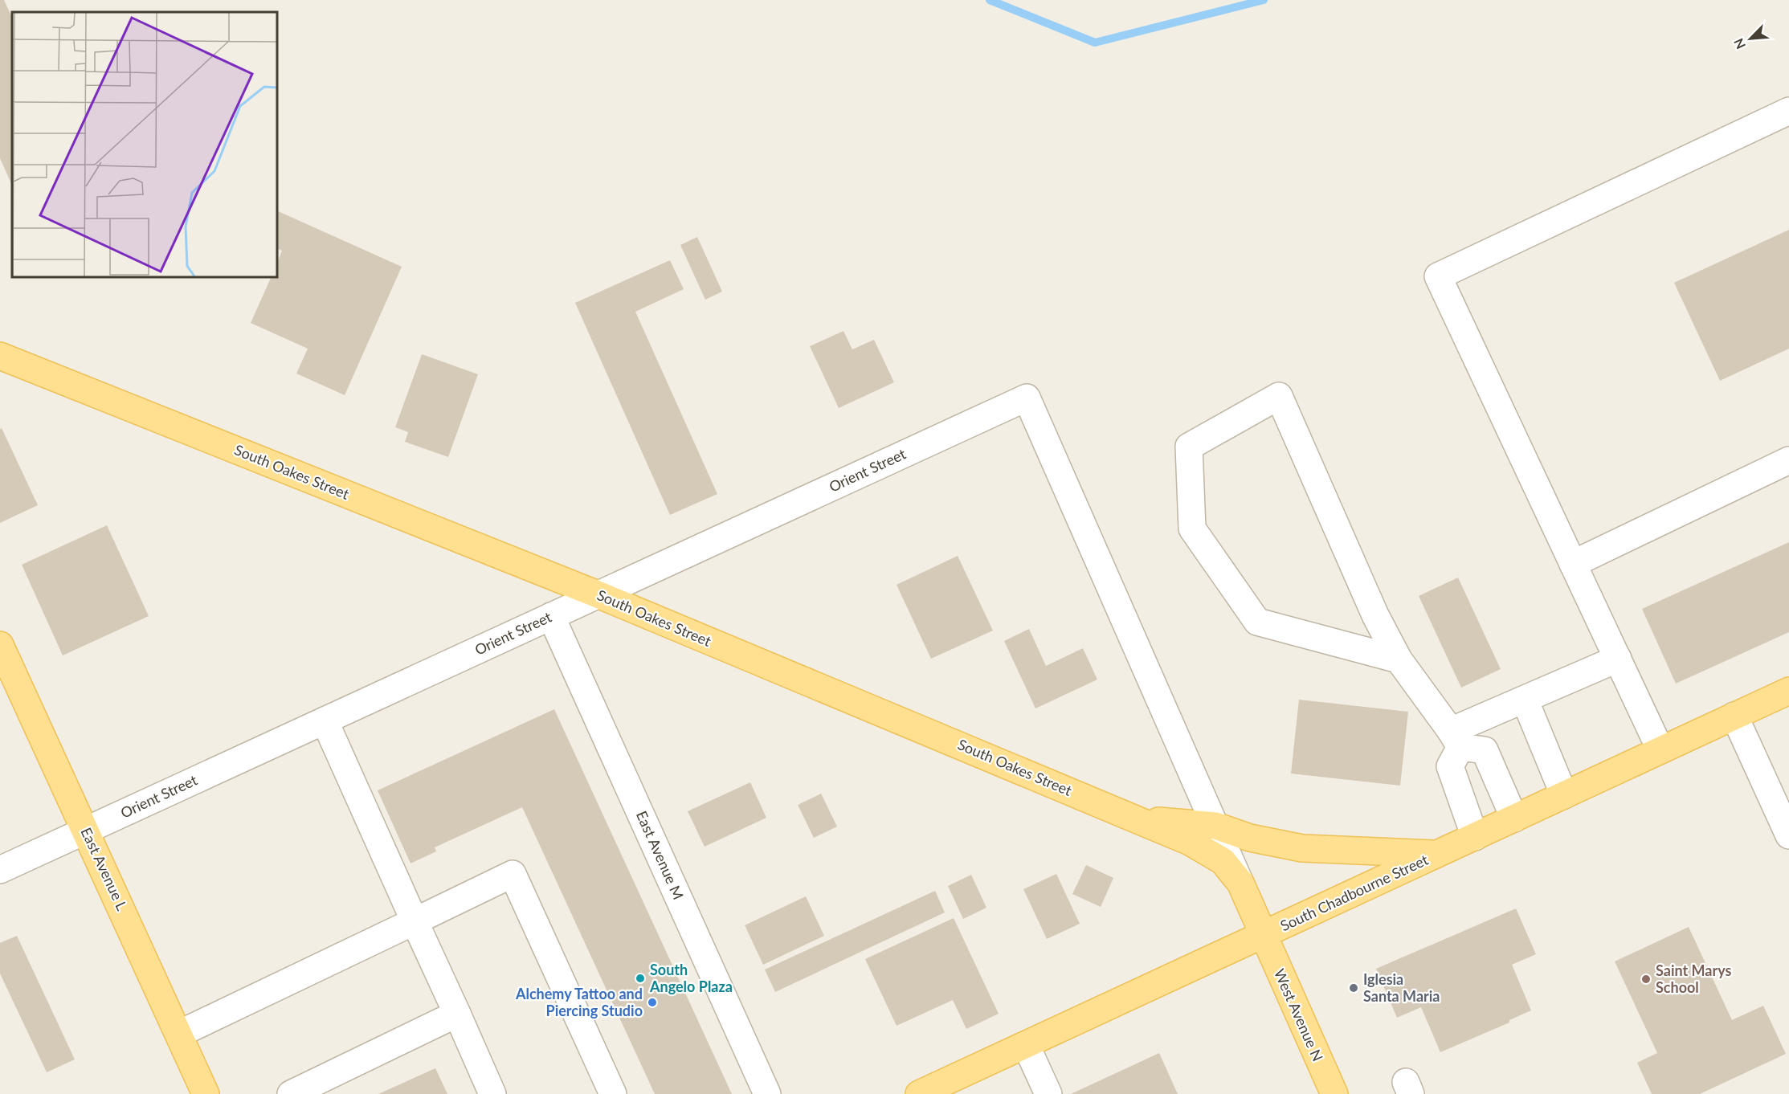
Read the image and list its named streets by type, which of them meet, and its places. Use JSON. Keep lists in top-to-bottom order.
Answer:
{
  "streets": {
    "main road": [
      "South Oakes Street",
      "East Avenue L",
      "South Chadbourne Street",
      "West Avenue N"
    ],
    "street": ["Orient Street", "East Avenue M"]
  },
  "crossings": [
    ["Orient Street", "South Oakes Street"],
    ["Orient Street", "East Avenue M"],
    ["Orient Street", "East Avenue L"],
    ["South Oakes Street", "South Chadbourne Street"],
    ["South Oakes Street", "West Avenue N"],
    ["South Chadbourne Street", "West Avenue N"]
  ],
  "places": [
    "South Angelo Plaza",
    "Saint Marys School",
    "Iglesia Santa Maria",
    "Alchemy Tattoo and Piercing Studio"
  ],
  "north": "bottom left"
}
